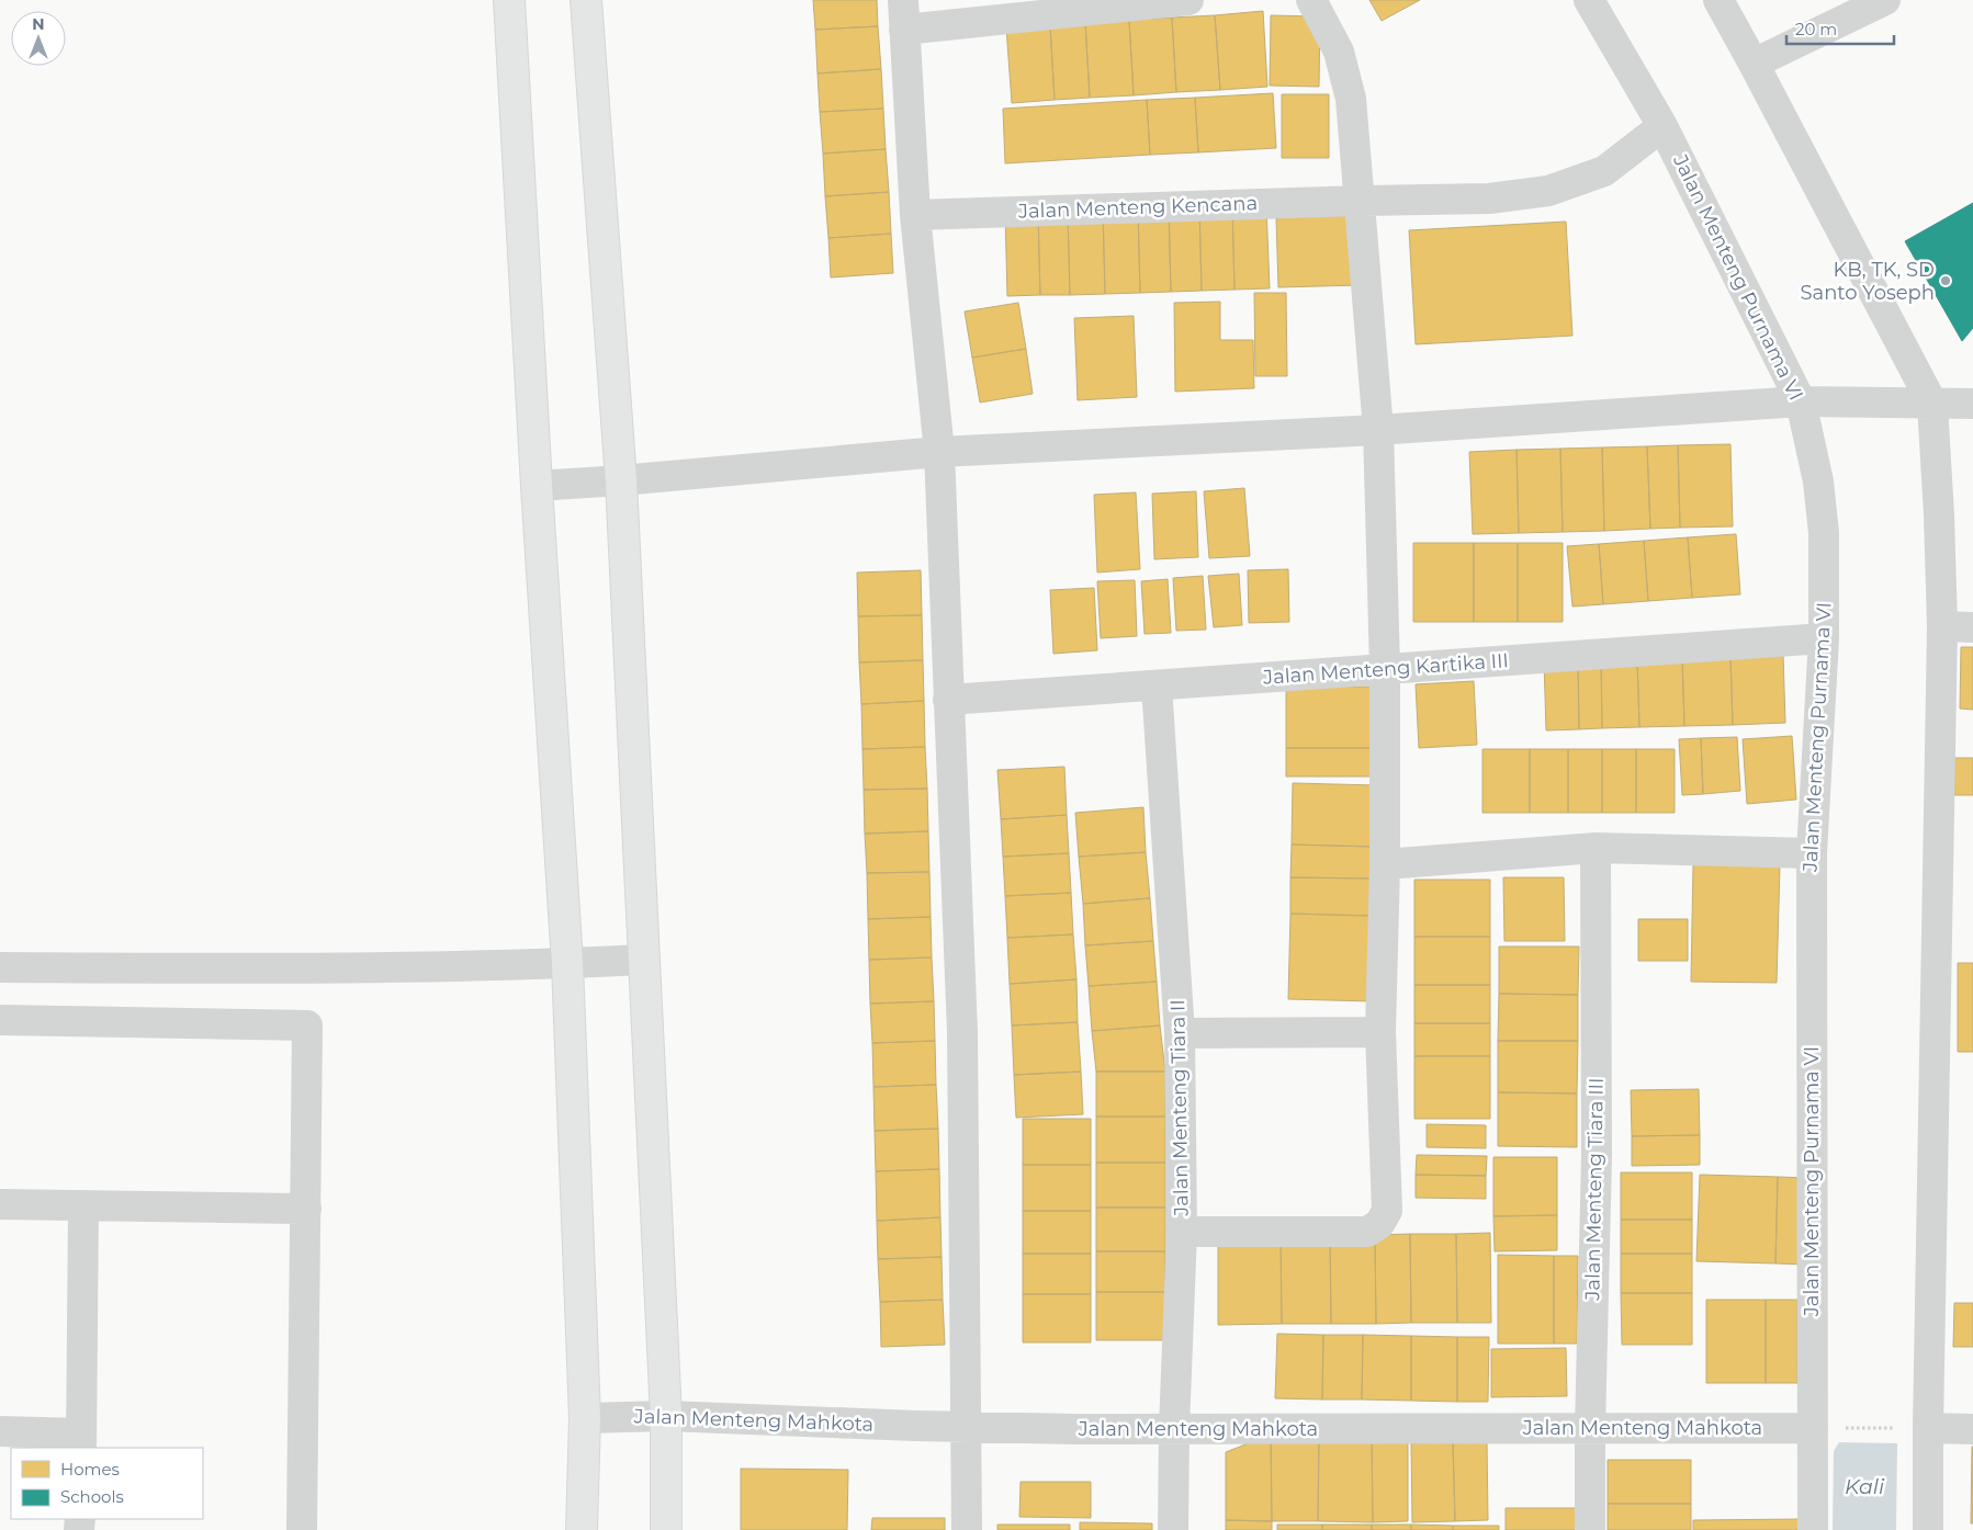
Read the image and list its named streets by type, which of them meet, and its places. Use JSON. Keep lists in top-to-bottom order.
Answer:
{
  "streets": {
    "street": [
      "Jalan Menteng Kencana",
      "Jalan Menteng Purnama VI",
      "Jalan Menteng Kartika III",
      "Jalan Menteng Tiara II",
      "Jalan Menteng Tiara III",
      "Jalan Menteng Mahkota"
    ]
  },
  "crossings": [
    ["Jalan Menteng Kencana", "Jalan Menteng Purnama VI"],
    ["Jalan Menteng Purnama VI", "Jalan Menteng Kartika III"],
    ["Jalan Menteng Purnama VI", "Jalan Menteng Mahkota"],
    ["Jalan Menteng Kartika III", "Jalan Menteng Tiara II"],
    ["Jalan Menteng Tiara II", "Jalan Menteng Mahkota"],
    ["Jalan Menteng Tiara III", "Jalan Menteng Mahkota"]
  ],
  "water": ["Kali"],
  "places": ["KB, TK, SD Santo Yoseph"],
  "legend": ["Homes", "Schools"],
  "scale_bar": "20 m",
  "north": "top"
}
